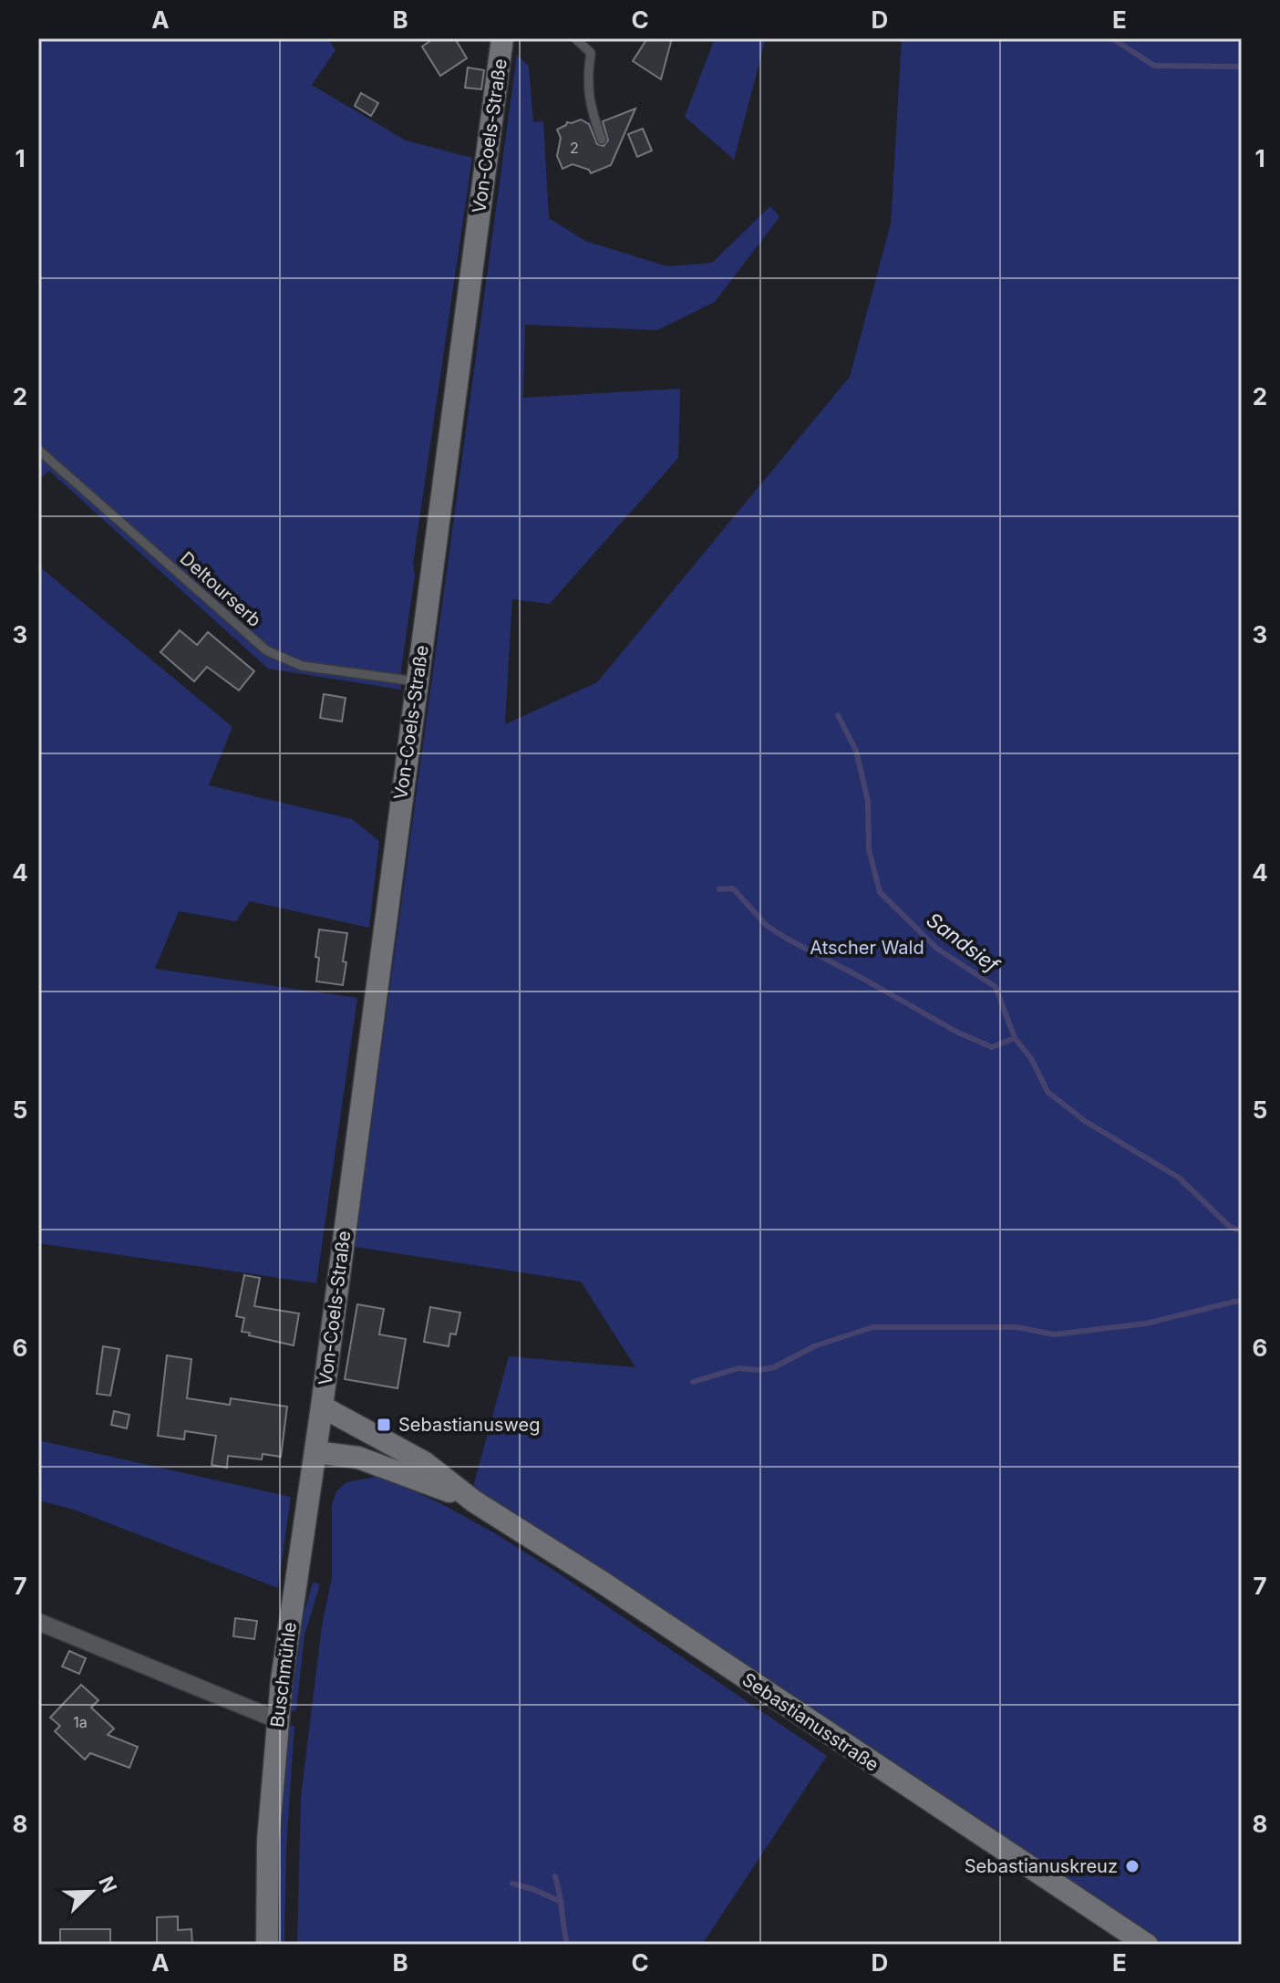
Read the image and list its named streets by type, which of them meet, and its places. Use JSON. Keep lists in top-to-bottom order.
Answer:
{
  "streets": {
    "main road": ["Von-Coels-Straße", "Buschmühle", "Sebastianusstraße"],
    "lane": ["Deltourserb"]
  },
  "crossings": [
    ["Von-Coels-Straße", "Deltourserb"],
    ["Von-Coels-Straße", "Buschmühle"],
    ["Von-Coels-Straße", "Sebastianusstraße"],
    ["Buschmühle", "Sebastianusstraße"]
  ],
  "water": ["Sandsief"],
  "parks": ["Atscher Wald"],
  "places": {
    "transit": ["Sebastianusweg"],
    "other": ["Sebastianuskreuz"]
  },
  "house_numbers": ["2", "1a"],
  "north": "top right",
  "grid": {
    "columns": [
      "A",
      "B",
      "C",
      "D",
      "E"
    ],
    "rows": [
      "1",
      "2",
      "3",
      "4",
      "5",
      "6",
      "7",
      "8"
    ]
  }
}
